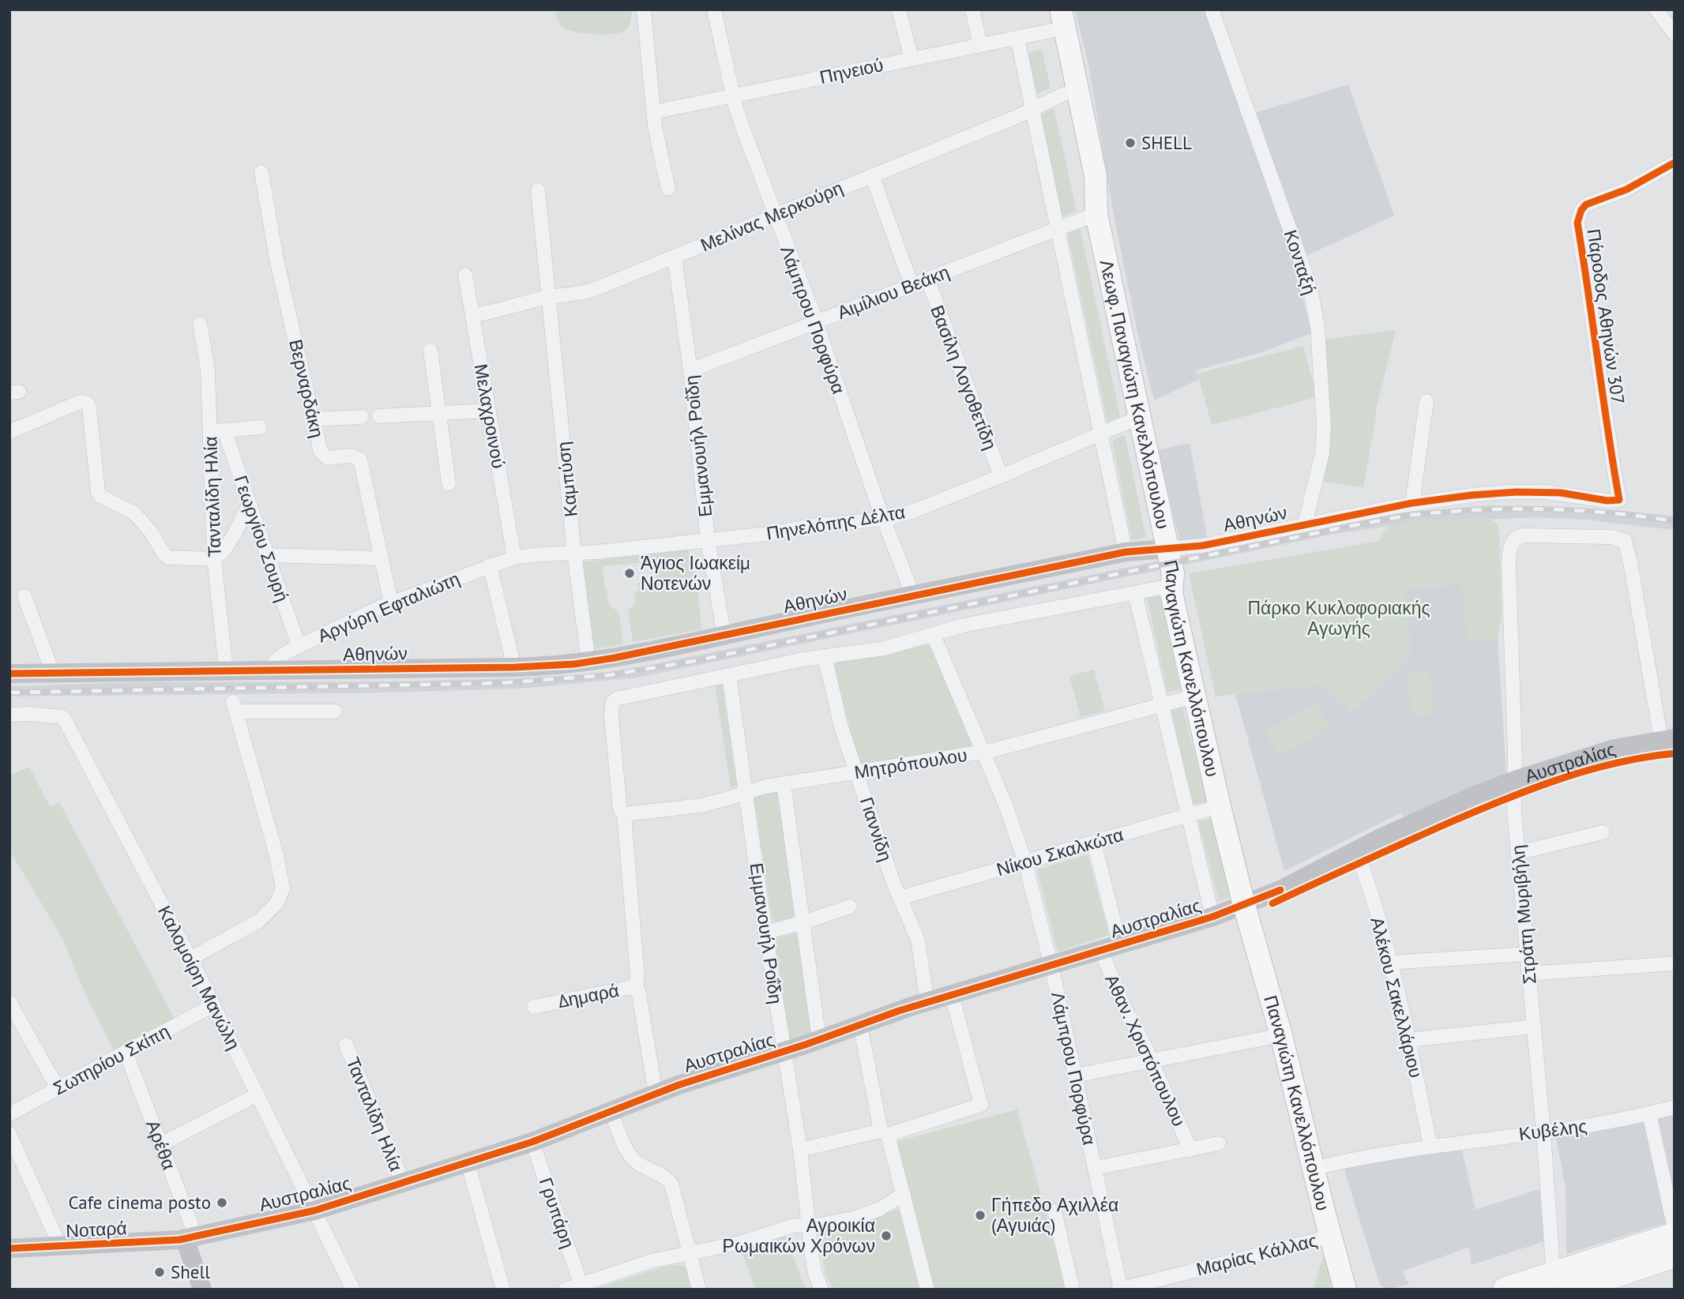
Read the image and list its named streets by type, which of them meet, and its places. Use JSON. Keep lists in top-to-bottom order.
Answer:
{
  "streets": {
    "main road": ["Λεωφ. Παναγιώτη Κανελλόπουλου", "Παναγιώτη Κανελλόπουλου"],
    "street": [
      "Πηνειού",
      "Μελίνας Μερκούρη",
      "Κονταξή",
      "Αιμίλιου Βεάκη",
      "Πάροδος Αθηνών 307",
      "Λάμπρου Πορφύρα",
      "Βασίλη Λογοθετίδη",
      "Βερναρδάκη",
      "Μελαχροινού",
      "Εμμανουήλ Ροΐδη",
      "Καμπύση",
      "Τανταλίδη Ηλία",
      "Αθηνών",
      "Πηνελόπης Δέλτα",
      "Γεωργίου Σουρή",
      "Αργύρη Εφταλιώτη",
      "Αυστραλίας",
      "Μητρόπουλου",
      "Γιαννίδη",
      "Νίκου Σκαλκώτα",
      "Στράτη Μυριβήλη",
      "Καλομοίρη Μανώλη",
      "Δημαρά",
      "Αλέκου Σακελλάριου",
      "Αθαν. Χριστόπουλου",
      "Σωτηρίου Σκίπη",
      "Κυβέλης",
      "Αρέθα",
      "Γρυπάρη",
      "Νοταρά",
      "Μαρίας Κάλλας"
    ]
  },
  "crossings": [
    ["Πηνειού", "Λάμπρου Πορφύρα"],
    ["Μελίνας Μερκούρη", "Λάμπρου Πορφύρα"],
    ["Μελίνας Μερκούρη", "Μελαχροινού"],
    ["Μελίνας Μερκούρη", "Εμμανουήλ Ροΐδη"],
    ["Μελίνας Μερκούρη", "Καμπύση"],
    ["Κονταξή", "Αθηνών"],
    ["Αιμίλιου Βεάκη", "Λάμπρου Πορφύρα"],
    ["Αιμίλιου Βεάκη", "Βασίλη Λογοθετίδη"],
    ["Αιμίλιου Βεάκη", "Λεωφ. Παναγιώτη Κανελλόπουλου"],
    ["Αιμίλιου Βεάκη", "Εμμανουήλ Ροΐδη"],
    ["Πάροδος Αθηνών 307", "Αθηνών"],
    ["Λάμπρου Πορφύρα", "Αθηνών"],
    ["Λάμπρου Πορφύρα", "Πηνελόπης Δέλτα"],
    ["Λάμπρου Πορφύρα", "Αυστραλίας"],
    ["Λάμπρου Πορφύρα", "Μητρόπουλου"],
    ["Λάμπρου Πορφύρα", "Νίκου Σκαλκώτα"],
    ["Λάμπρου Πορφύρα", "Μαρίας Κάλλας"],
    ["Βασίλη Λογοθετίδη", "Πηνελόπης Δέλτα"],
    ["Βερναρδάκη", "Αργύρη Εφταλιώτη"],
    ["Λεωφ. Παναγιώτη Κανελλόπουλου", "Αθηνών"],
    ["Λεωφ. Παναγιώτη Κανελλόπουλου", "Πηνελόπης Δέλτα"],
    ["Λεωφ. Παναγιώτη Κανελλόπουλου", "Παναγιώτη Κανελλόπουλου"],
    ["Μελαχροινού", "Πηνελόπης Δέλτα"],
    ["Μελαχροινού", "Αργύρη Εφταλιώτη"],
    ["Εμμανουήλ Ροΐδη", "Αθηνών"],
    ["Εμμανουήλ Ροΐδη", "Πηνελόπης Δέλτα"],
    ["Εμμανουήλ Ροΐδη", "Αυστραλίας"],
    ["Εμμανουήλ Ροΐδη", "Μητρόπουλου"],
    ["Καμπύση", "Αθηνών"],
    ["Καμπύση", "Πηνελόπης Δέλτα"],
    ["Τανταλίδη Ηλία", "Αθηνών"],
    ["Τανταλίδη Ηλία", "Γεωργίου Σουρή"],
    ["Τανταλίδη Ηλία", "Αυστραλίας"],
    ["Αθηνών", "Αργύρη Εφταλιώτη"],
    ["Πηνελόπης Δέλτα", "Αργύρη Εφταλιώτη"],
    ["Γεωργίου Σουρή", "Αργύρη Εφταλιώτη"],
    ["Παναγιώτη Κανελλόπουλου", "Αυστραλίας"],
    ["Παναγιώτη Κανελλόπουλου", "Μητρόπουλου"],
    ["Παναγιώτη Κανελλόπουλου", "Νίκου Σκαλκώτα"],
    ["Παναγιώτη Κανελλόπουλου", "Κυβέλης"],
    ["Παναγιώτη Κανελλόπουλου", "Μαρίας Κάλλας"],
    ["Αυστραλίας", "Γιαννίδη"],
    ["Αυστραλίας", "Στράτη Μυριβήλη"],
    ["Αυστραλίας", "Καλομοίρη Μανώλη"],
    ["Αυστραλίας", "Δημαρά"],
    ["Αυστραλίας", "Αλέκου Σακελλάριου"],
    ["Αυστραλίας", "Αθαν. Χριστόπουλου"],
    ["Αυστραλίας", "Αρέθα"],
    ["Αυστραλίας", "Γρυπάρη"],
    ["Αυστραλίας", "Νοταρά"],
    ["Μητρόπουλου", "Γιαννίδη"],
    ["Γιαννίδη", "Νίκου Σκαλκώτα"],
    ["Νίκου Σκαλκώτα", "Αθαν. Χριστόπουλου"],
    ["Στράτη Μυριβήλη", "Κυβέλης"],
    ["Καλομοίρη Μανώλη", "Σωτηρίου Σκίπη"],
    ["Αλέκου Σακελλάριου", "Κυβέλης"],
    ["Σωτηρίου Σκίπη", "Αρέθα"],
    ["Αρέθα", "Νοταρά"]
  ],
  "parks": ["Πάρκο Κυκλοφοριακής Αγωγής"],
  "places": [
    "SHELL",
    "Άγιος Ιωακείμ Νοτενών",
    "Cafe cinema posto",
    "Γήπεδο Αχιλλέα (Αγυιάς)",
    "Αγροικία Ρωμαικών Χρόνων",
    "Shell"
  ]
}
